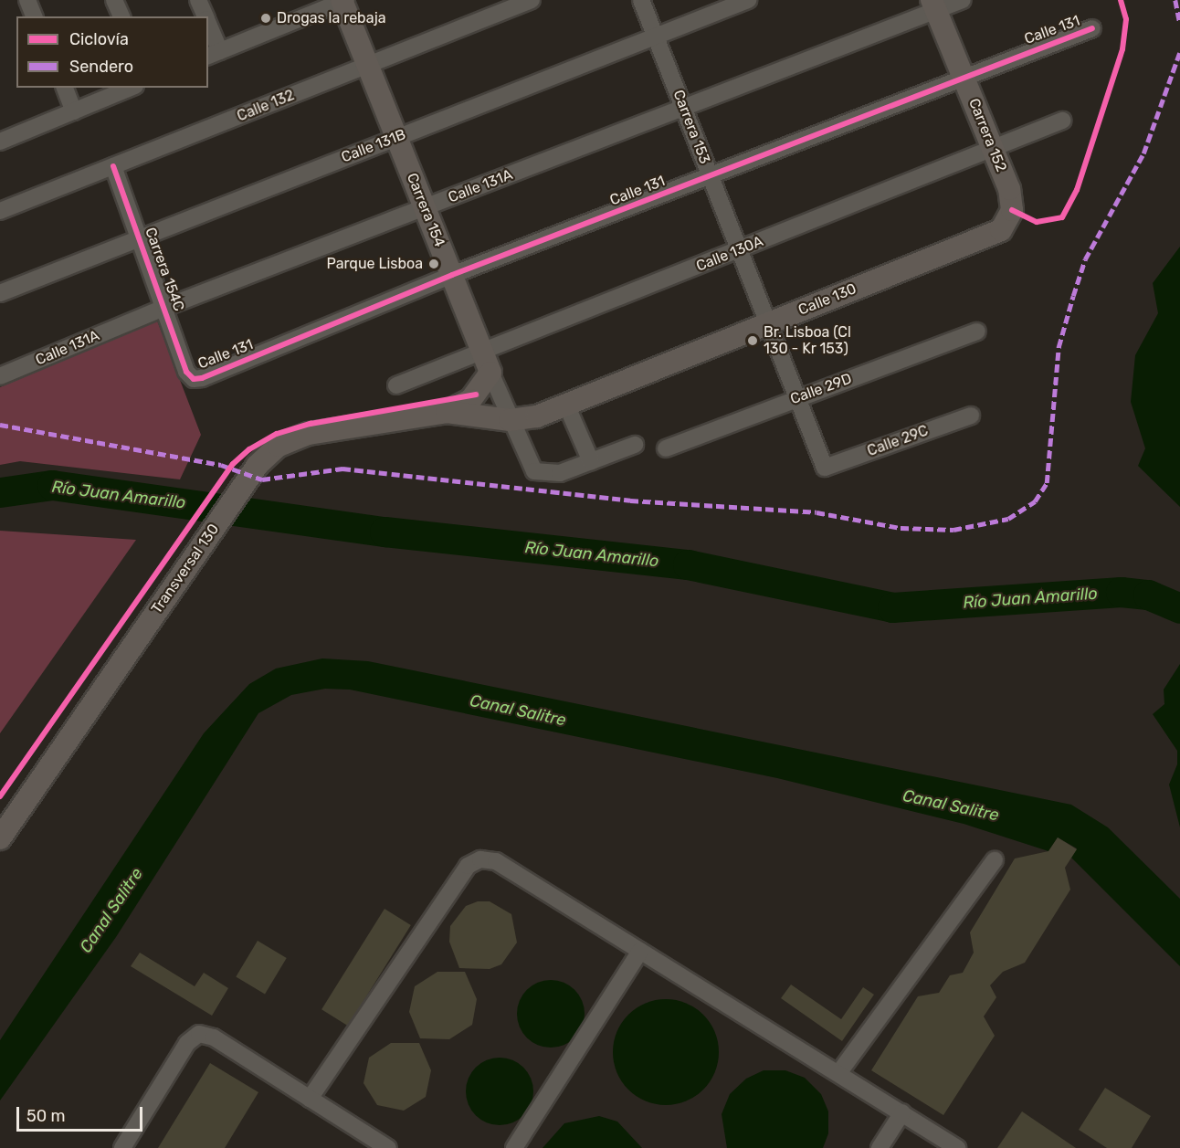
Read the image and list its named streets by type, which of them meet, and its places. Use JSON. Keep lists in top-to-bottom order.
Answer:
{
  "streets": {
    "main road": [
      "Carrera 152",
      "Carrera 154",
      "Calle 130",
      "Transversal 130"
    ],
    "street": [
      "Calle 131",
      "Calle 132",
      "Carrera 153",
      "Calle 131B",
      "Calle 131A",
      "Calle 130A",
      "Carrera 154C",
      "Calle 29D",
      "Calle 29C"
    ]
  },
  "crossings": [
    ["Calle 131", "Carrera 153"],
    ["Calle 131", "Carrera 152"],
    ["Calle 131", "Carrera 154"],
    ["Calle 131", "Carrera 154C"],
    ["Calle 132", "Carrera 154"],
    ["Calle 132", "Carrera 154C"],
    ["Carrera 153", "Calle 131B"],
    ["Carrera 153", "Calle 131A"],
    ["Carrera 153", "Calle 130A"],
    ["Carrera 153", "Calle 130"],
    ["Carrera 153", "Calle 29D"],
    ["Carrera 153", "Calle 29C"],
    ["Carrera 152", "Calle 131A"],
    ["Carrera 152", "Calle 130A"],
    ["Carrera 152", "Calle 130"],
    ["Calle 131B", "Carrera 154"],
    ["Calle 131B", "Carrera 154C"],
    ["Calle 131A", "Carrera 154"],
    ["Calle 131A", "Carrera 154C"],
    ["Carrera 154", "Calle 130A"],
    ["Carrera 154", "Calle 130"],
    ["Carrera 154", "Transversal 130"],
    ["Calle 130A", "Transversal 130"],
    ["Calle 130", "Transversal 130"]
  ],
  "water": ["Río Juan Amarillo", "Canal Salitre"],
  "places": ["Drogas la rebaja", "Parque Lisboa", "Br. Lisboa (Cl 130 - Kr 153)"],
  "legend": ["Ciclovía", "Sendero"],
  "scale_bar": "50 m"
}
